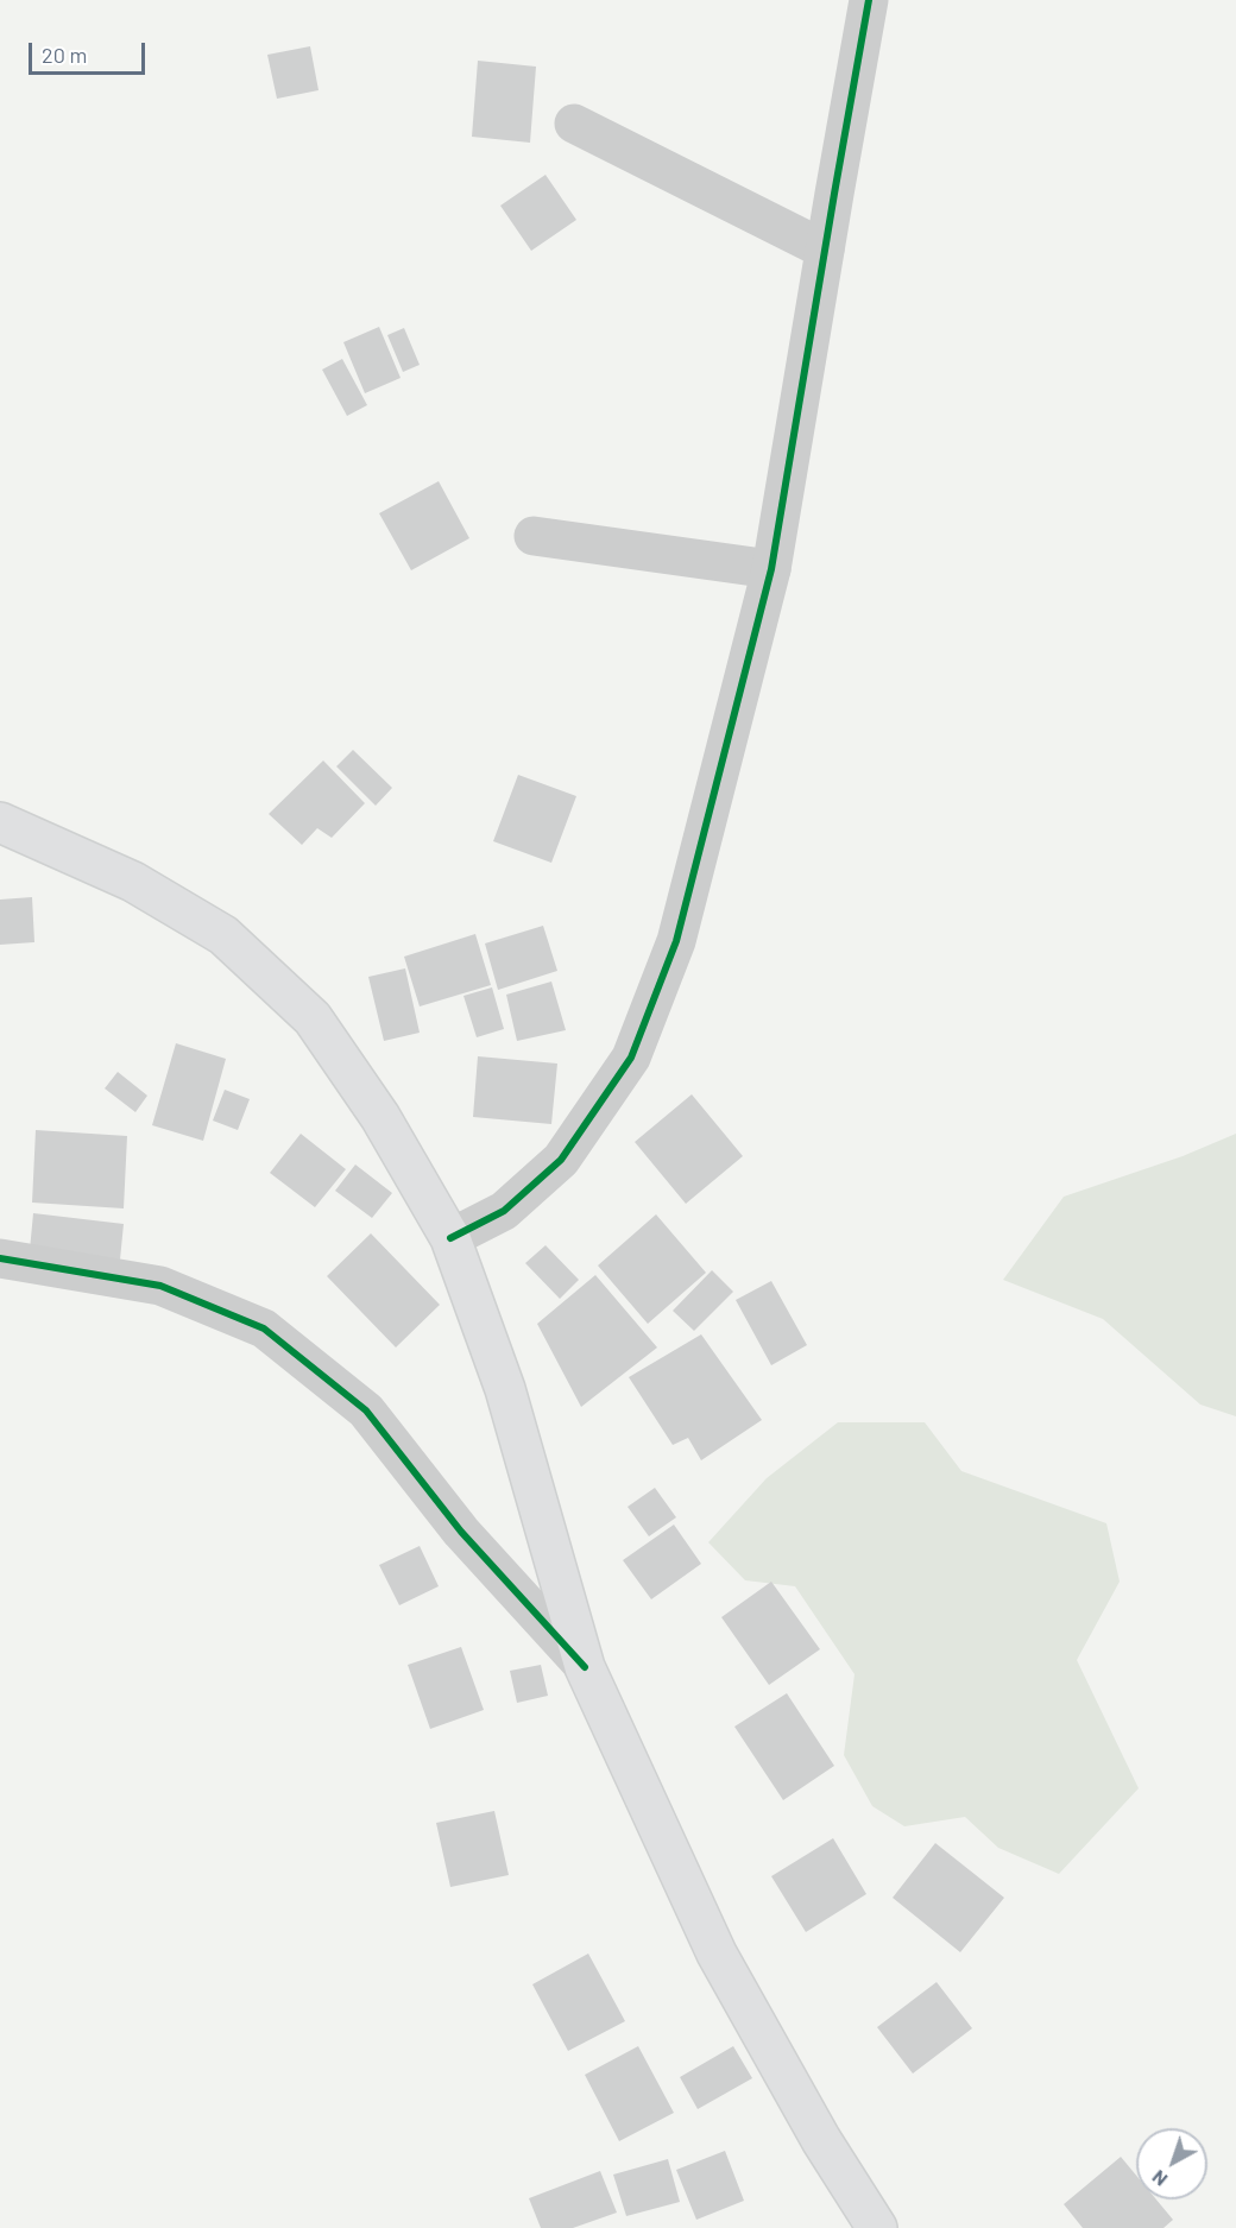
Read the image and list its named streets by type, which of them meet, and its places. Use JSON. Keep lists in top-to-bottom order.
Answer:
{
  "scale_bar": "20 m",
  "north": "bottom left"
}
